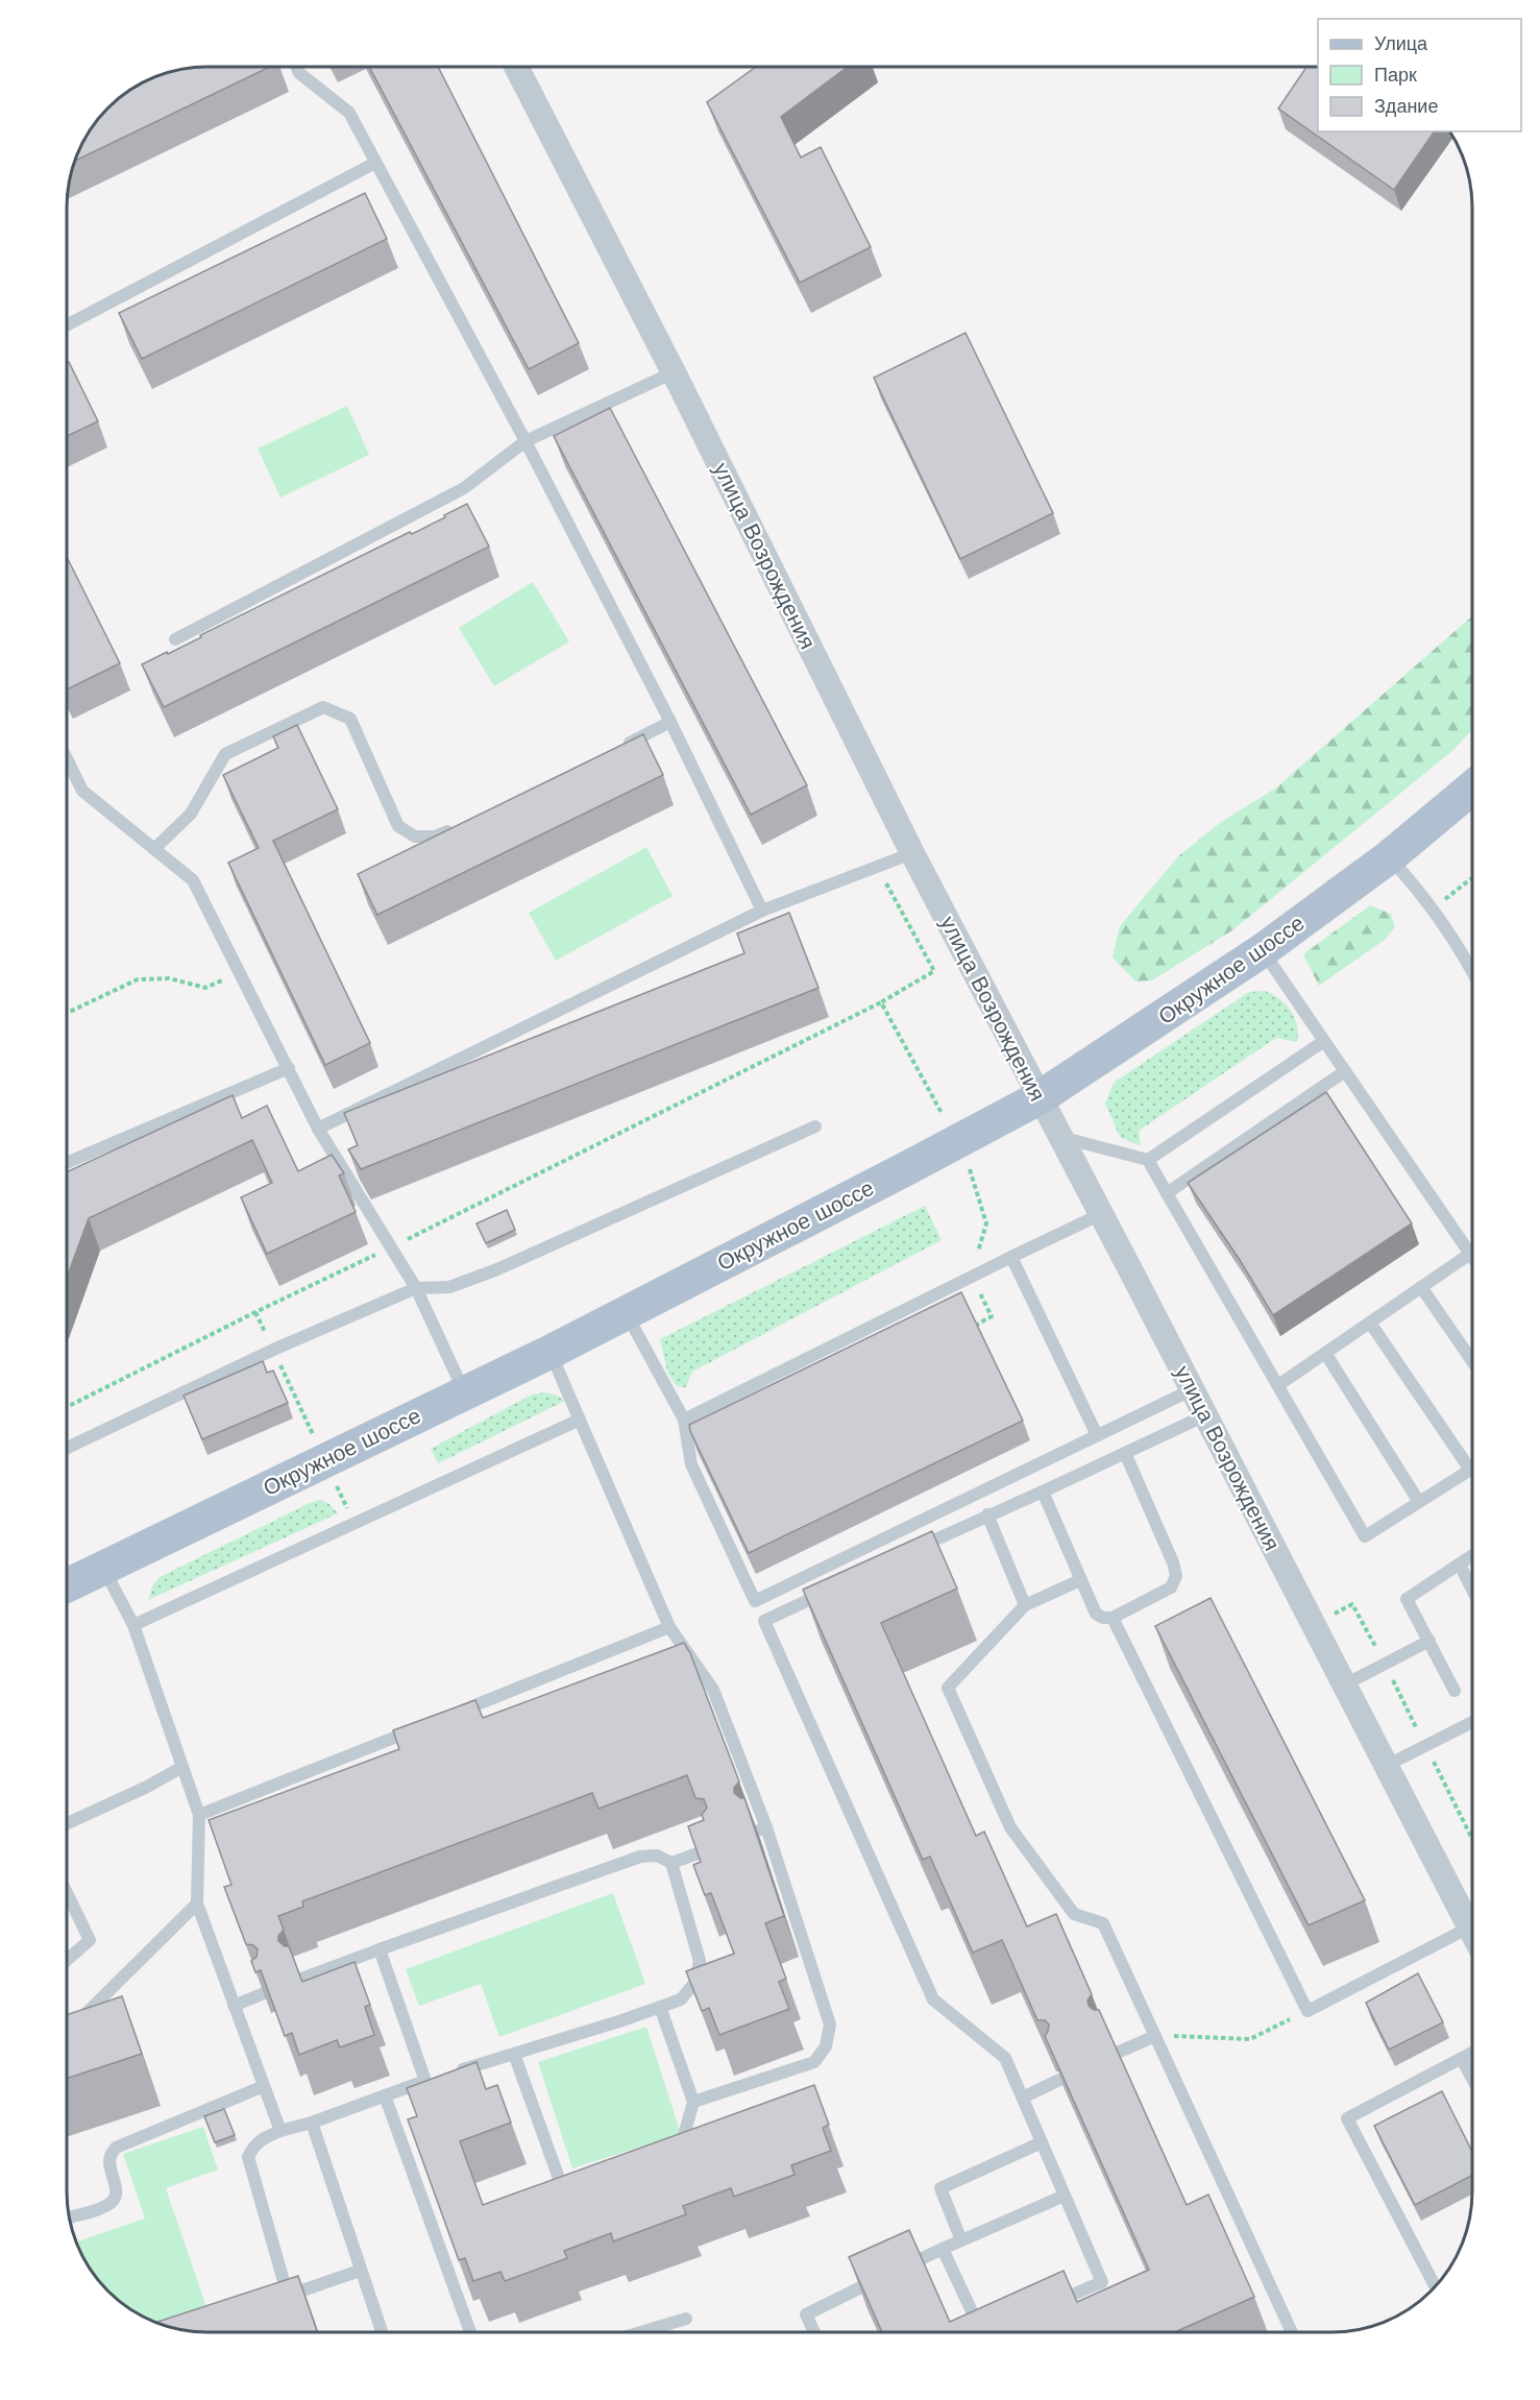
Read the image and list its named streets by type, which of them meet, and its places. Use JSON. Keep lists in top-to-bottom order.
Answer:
{
  "streets": {
    "main road": ["Окружное шоссе"],
    "street": ["улица Возрождения"]
  },
  "crossings": [
    ["улица Возрождения", "Окружное шоссе"]
  ],
  "legend": ["Улица", "Парк", "Здание"]
}
